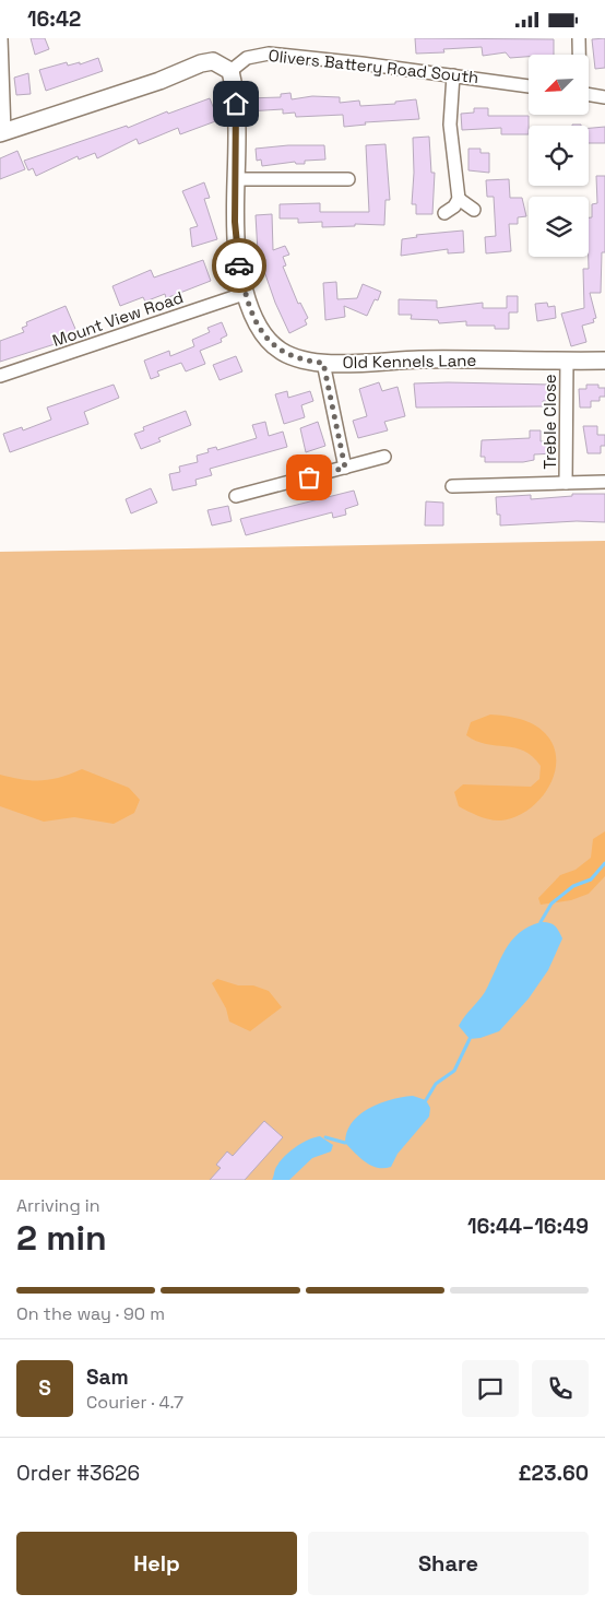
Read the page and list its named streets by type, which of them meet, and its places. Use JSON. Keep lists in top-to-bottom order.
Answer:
{
  "streets": {
    "street": [
      "Olivers Battery Road South",
      "Mount View Road",
      "Old Kennels Lane",
      "Treble Close"
    ]
  },
  "crossings": [
    ["Olivers Battery Road South", "Old Kennels Lane"],
    ["Mount View Road", "Old Kennels Lane"],
    ["Old Kennels Lane", "Treble Close"]
  ],
  "north": "bottom left",
  "page": {
    "status": "16:42",
    "heading": ["2 min", "Arriving in", "16:44–16:49"],
    "panel": [
      "Sam",
      "Courier · 4.7",
      "Order #3626",
      "£23.60"
    ],
    "bar": "On the way · 90 m",
    "round": "S",
    "buttons": ["Help", "Share"]
  }
}
